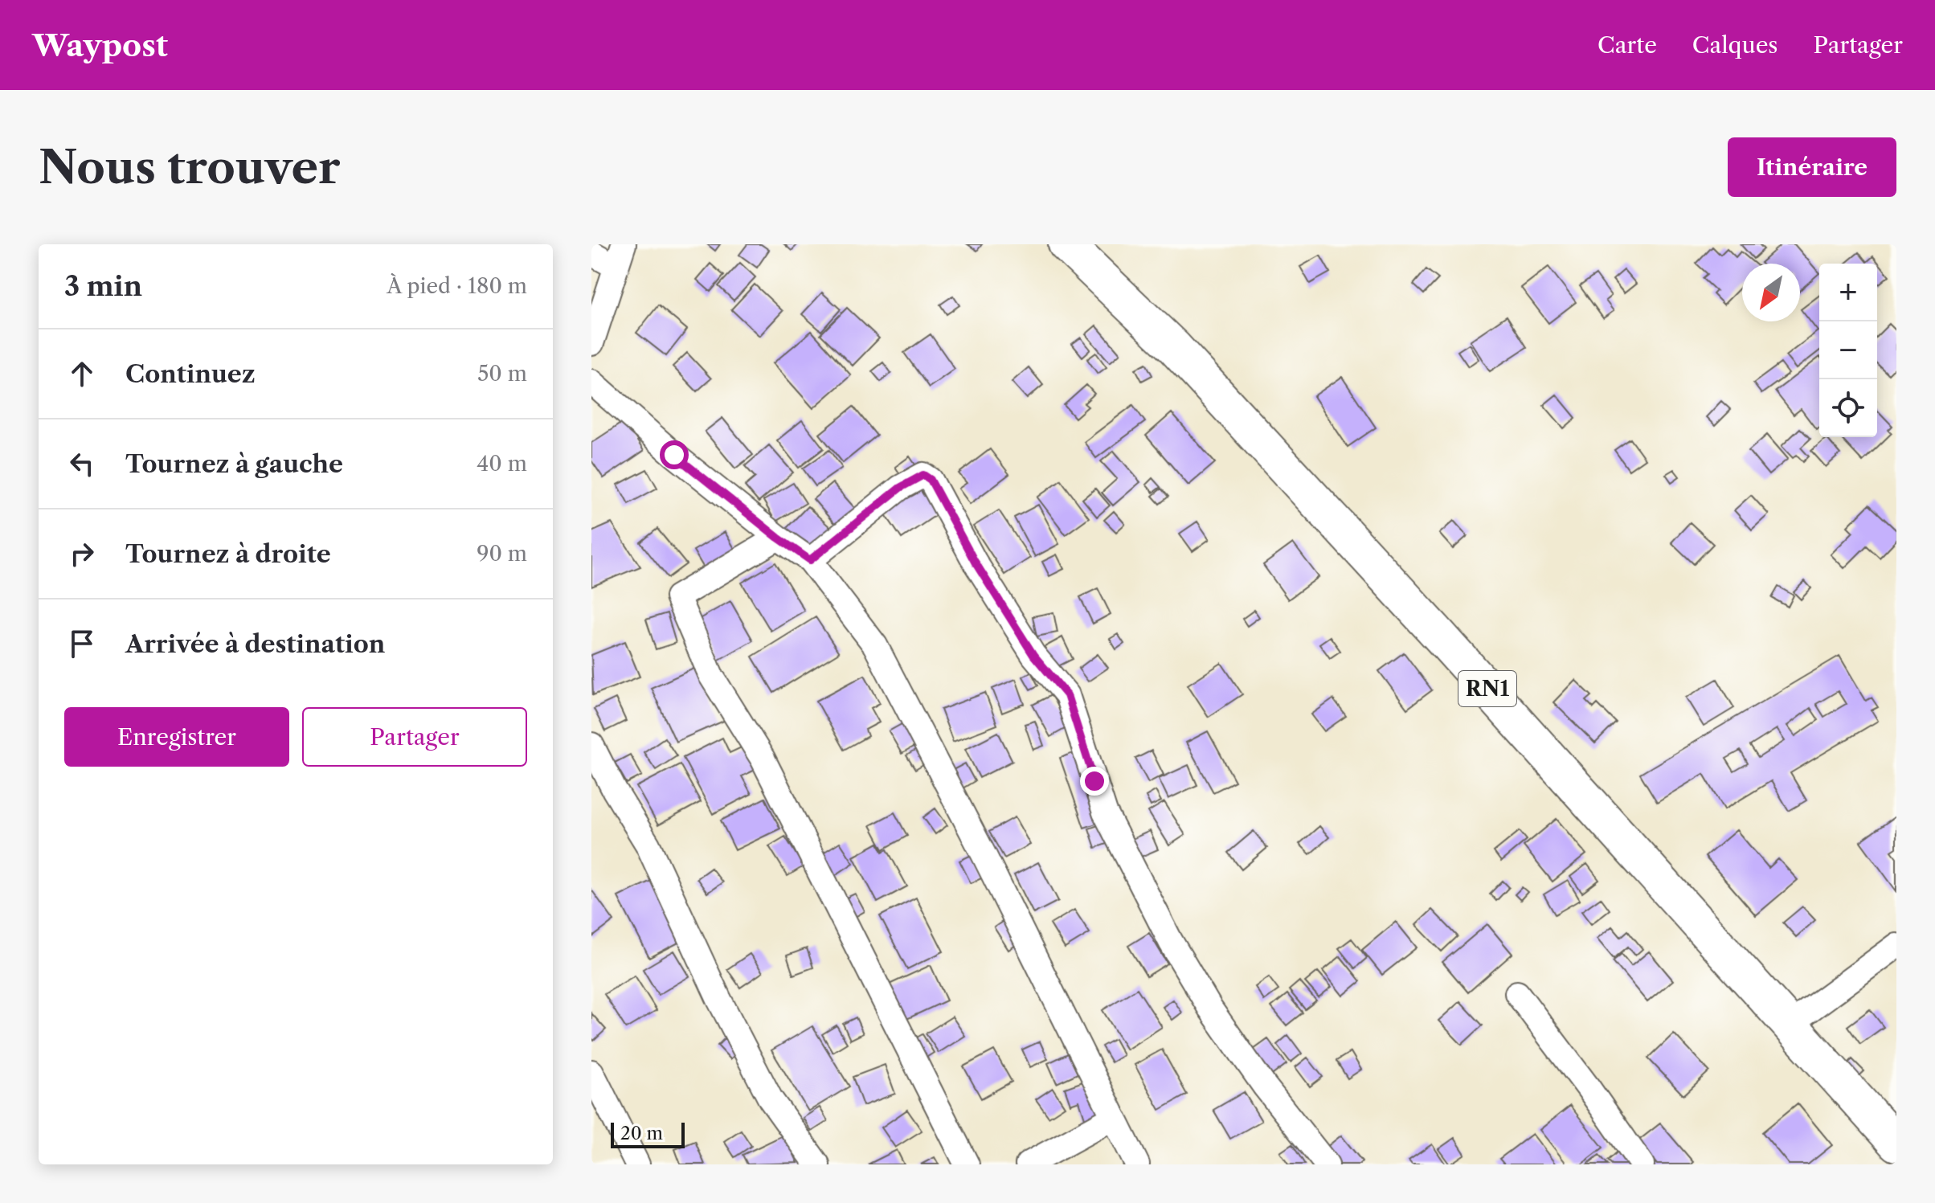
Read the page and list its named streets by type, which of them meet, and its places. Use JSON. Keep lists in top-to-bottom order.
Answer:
{
  "streets": {
    "highway": ["RN1"]
  },
  "scale_bar": "20 m",
  "north": "bottom left",
  "page": {
    "header": "Waypost",
    "nav": ["Carte", "Calques", "Partager"],
    "buttons": [
      "Itinéraire",
      ["Enregistrer", "Partager"]
    ],
    "title": "Nous trouver",
    "heading": ["3 min", "À pied · 180 m"],
    "map_buttons": ["+", "−"],
    "list": [
      ["Continuez", "50 m"],
      ["Tournez à gauche", "40 m"],
      ["Tournez à droite", "90 m"],
      "Arrivée à destination"
    ],
    "scale": "20 m"
  }
}
